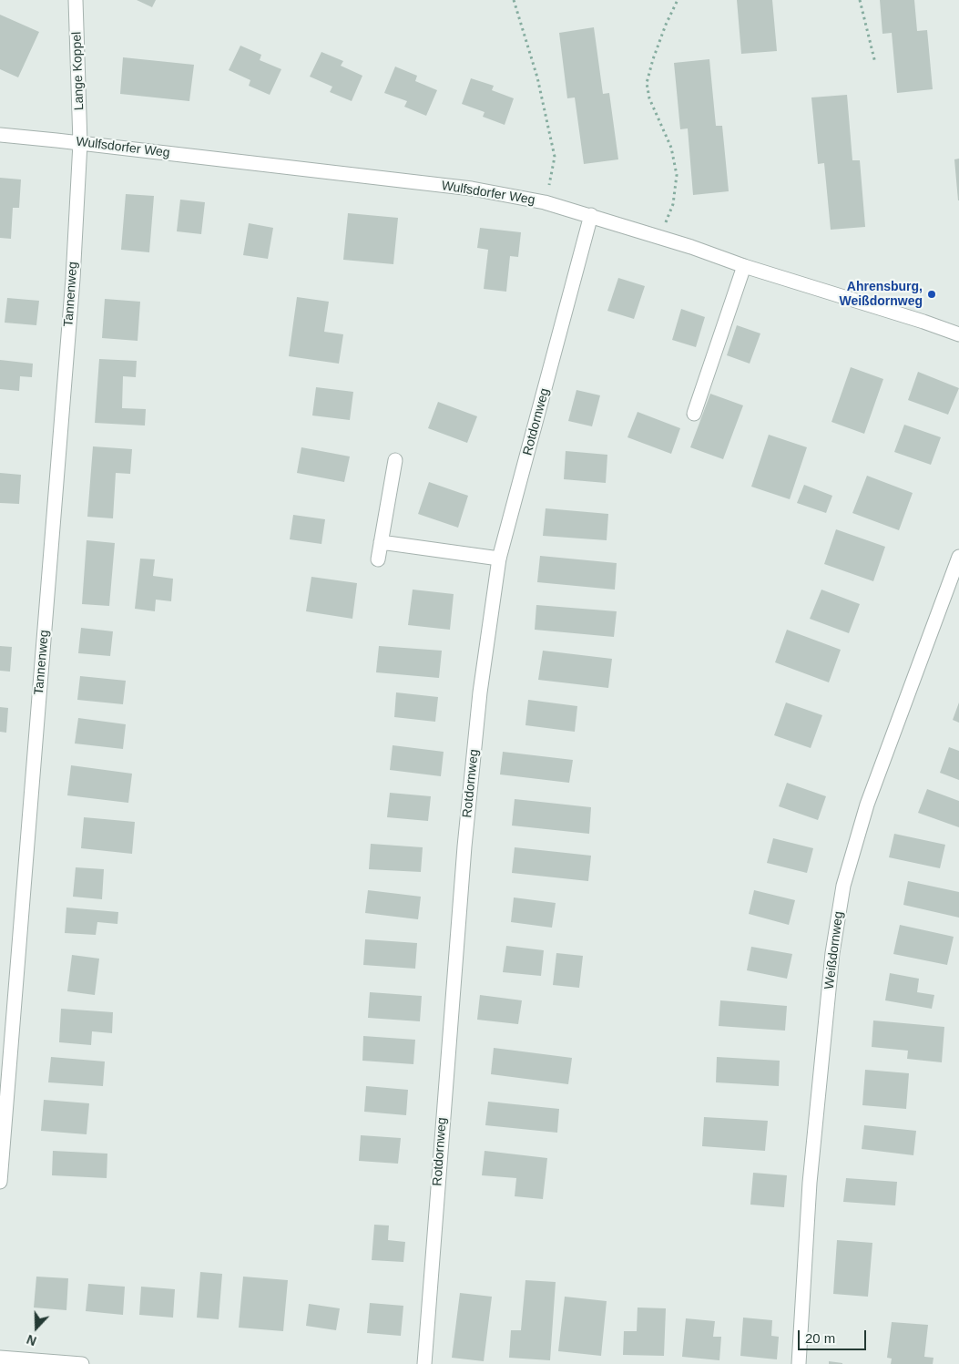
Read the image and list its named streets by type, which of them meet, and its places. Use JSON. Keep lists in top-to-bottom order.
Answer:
{
  "streets": {
    "street": [
      "Lange Koppel",
      "Wulfsdorfer Weg",
      "Tannenweg",
      "Rotdornweg",
      "Weißdornweg"
    ]
  },
  "crossings": [
    ["Lange Koppel", "Wulfsdorfer Weg"],
    ["Lange Koppel", "Tannenweg"],
    ["Wulfsdorfer Weg", "Tannenweg"],
    ["Wulfsdorfer Weg", "Rotdornweg"]
  ],
  "places": ["Ahrensburg, Weißdornweg"],
  "scale_bar": "20 m",
  "north": "bottom"
}
